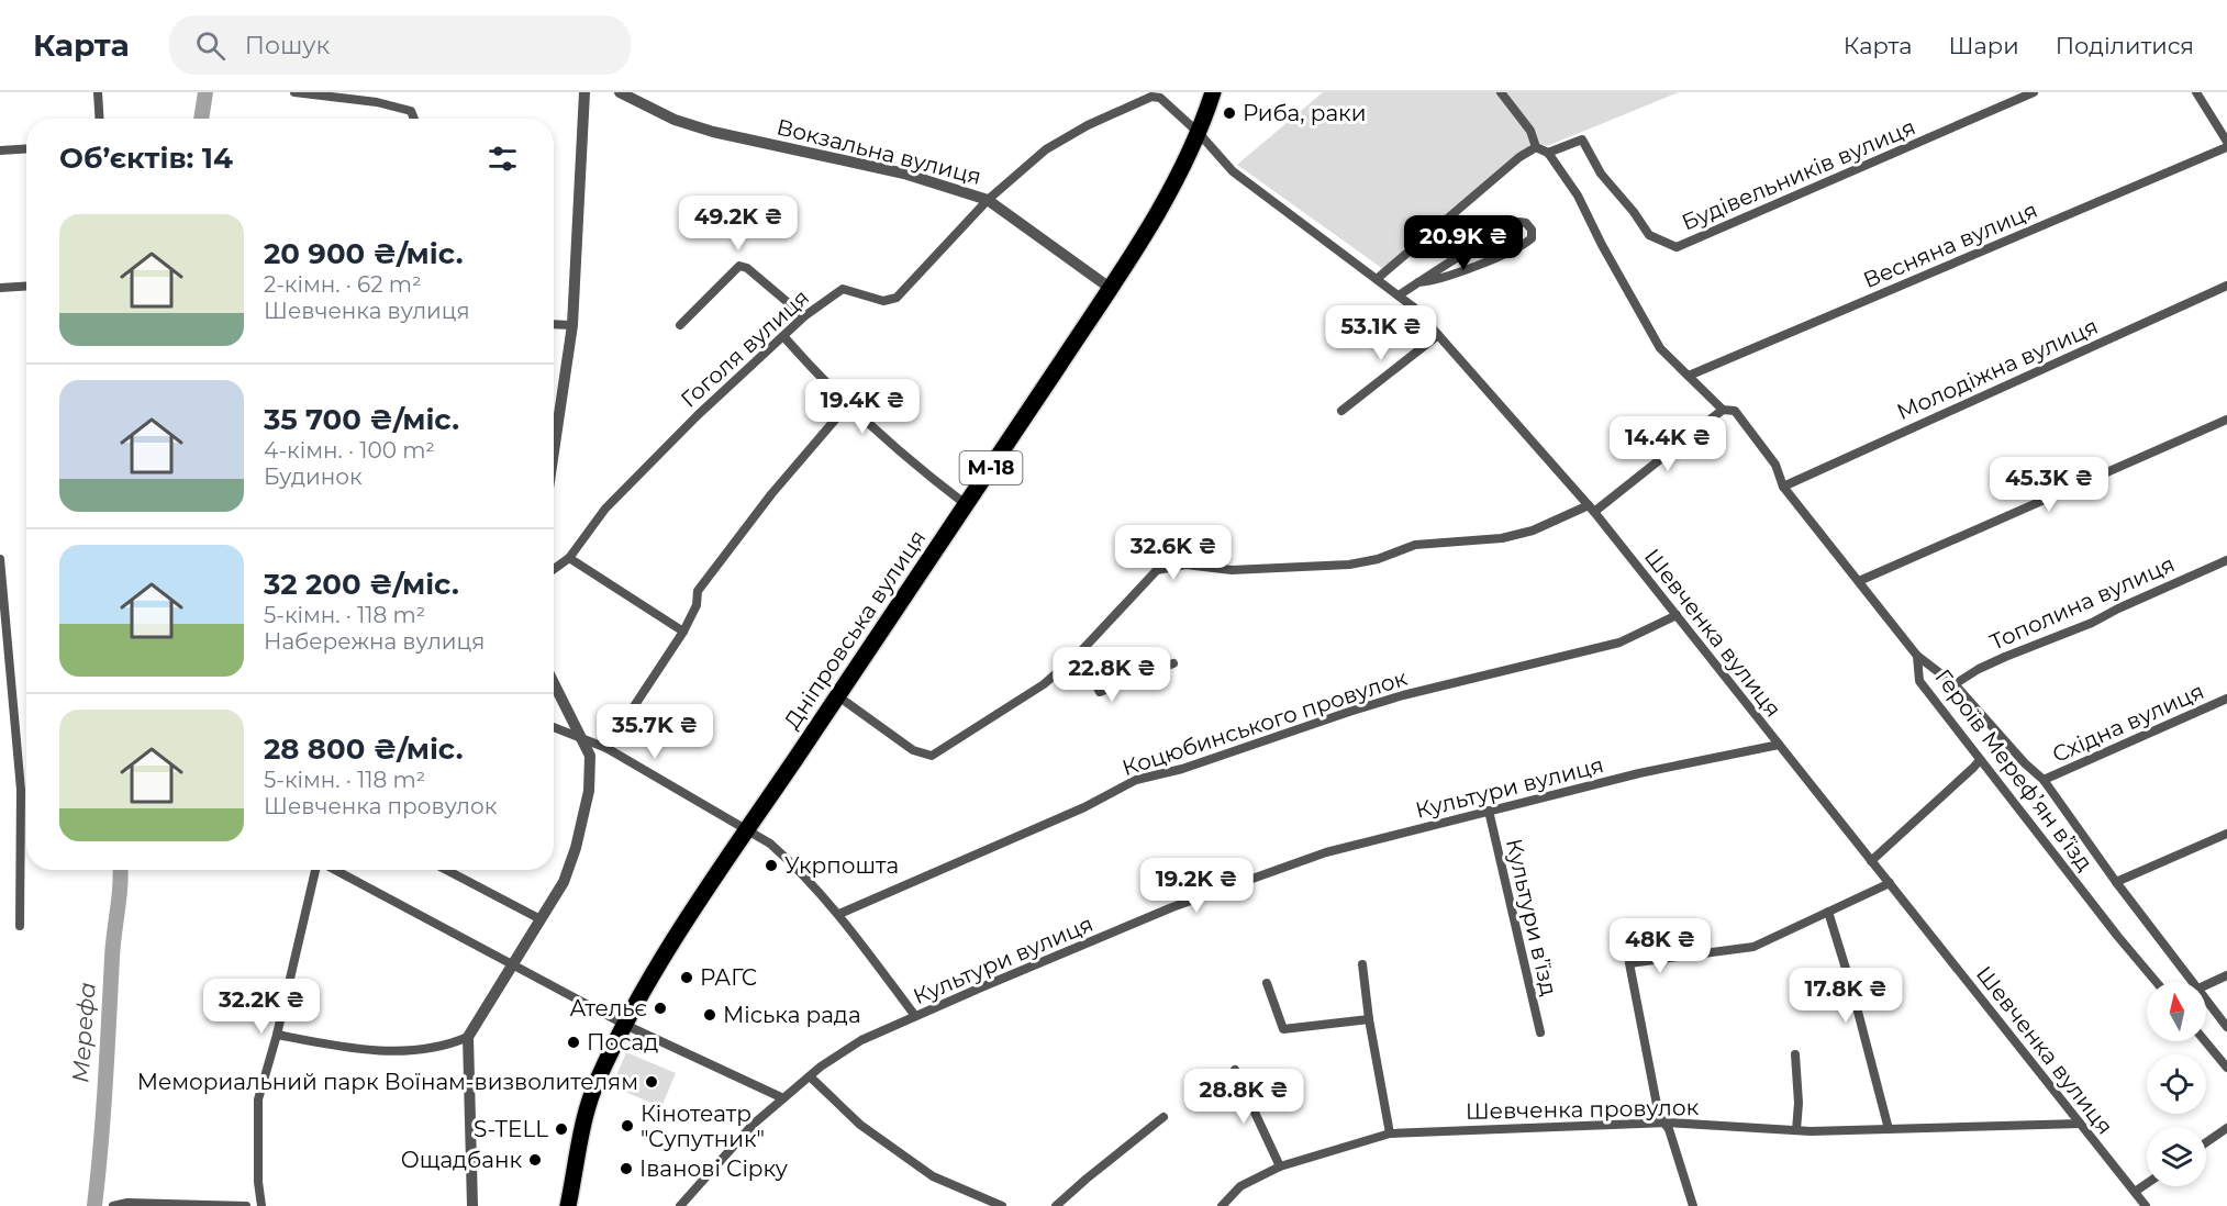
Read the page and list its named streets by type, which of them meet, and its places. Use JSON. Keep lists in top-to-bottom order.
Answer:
{
  "streets": {
    "highway": ["М-18", "Дніпровська вулиця"],
    "street": [
      "Вокзальна вулиця",
      "Будівельників вулиця",
      "Весняна вулиця",
      "Гоголя вулиця",
      "Молодіжна вулиця",
      "Тополина вулиця",
      "Шевченка вулиця",
      "Коцюбинського провулок",
      "Східна вулиця",
      "Героїв Мерефʼян вʼїзд",
      "Культури вулиця",
      "Культури в’їзд",
      "Шевченка провулок"
    ]
  },
  "crossings": [
    ["Вокзальна вулиця", "Гоголя вулиця"],
    ["Вокзальна вулиця", "Дніпровська вулиця"],
    ["Вокзальна вулиця", "Шевченка вулиця"],
    ["Будівельників вулиця", "Героїв Мерефʼян вʼїзд"],
    ["Весняна вулиця", "Героїв Мерефʼян вʼїзд"],
    ["Гоголя вулиця", "Шевченка вулиця"],
    ["Молодіжна вулиця", "Героїв Мерефʼян вʼїзд"],
    ["Дніпровська вулиця", "Шевченка вулиця"],
    ["Шевченка вулиця", "Коцюбинського провулок"],
    ["Шевченка вулиця", "Культури вулиця"],
    ["Шевченка вулиця", "Шевченка провулок"],
    ["Культури вулиця", "Культури в’їзд"]
  ],
  "water": ["Мерефа"],
  "places": [
    "Риба, раки",
    "Укрпошта",
    "РАГС",
    "Ательє",
    "Міська рада",
    "Посад",
    "Мемориальний парк Воїнам-визволителям",
    "Кінотеатр \"Супутник\"",
    "S-TELL",
    "Ощадбанк",
    "Іванові Сірку"
  ],
  "north": "top",
  "page": {
    "header": "Карта",
    "search": "Пошук",
    "nav": ["Карта", "Шари", "Поділитися"],
    "heading": "Об’єктів: 14",
    "price": [
      "49.2K ₴",
      "20.9K ₴",
      "53.1K ₴",
      "19.4K ₴",
      "14.4K ₴",
      "45.3K ₴",
      "32.6K ₴",
      "22.8K ₴",
      "35.7K ₴",
      "19.2K ₴",
      "48K ₴",
      "17.8K ₴",
      "32.2K ₴",
      "28.8K ₴"
    ],
    "list": [
      {
        "name": "20 900 ₴/міс.",
        "note": "2-кімн. · 62 m² · Шевченка вулиця"
      },
      {
        "name": "35 700 ₴/міс.",
        "note": "4-кімн. · 100 m² · Будинок"
      },
      {
        "name": "32 200 ₴/міс.",
        "note": "5-кімн. · 118 m² · Набережна вулиця"
      },
      {
        "name": "28 800 ₴/міс.",
        "note": "5-кімн. · 118 m² · Шевченка провулок"
      }
    ]
  }
}
